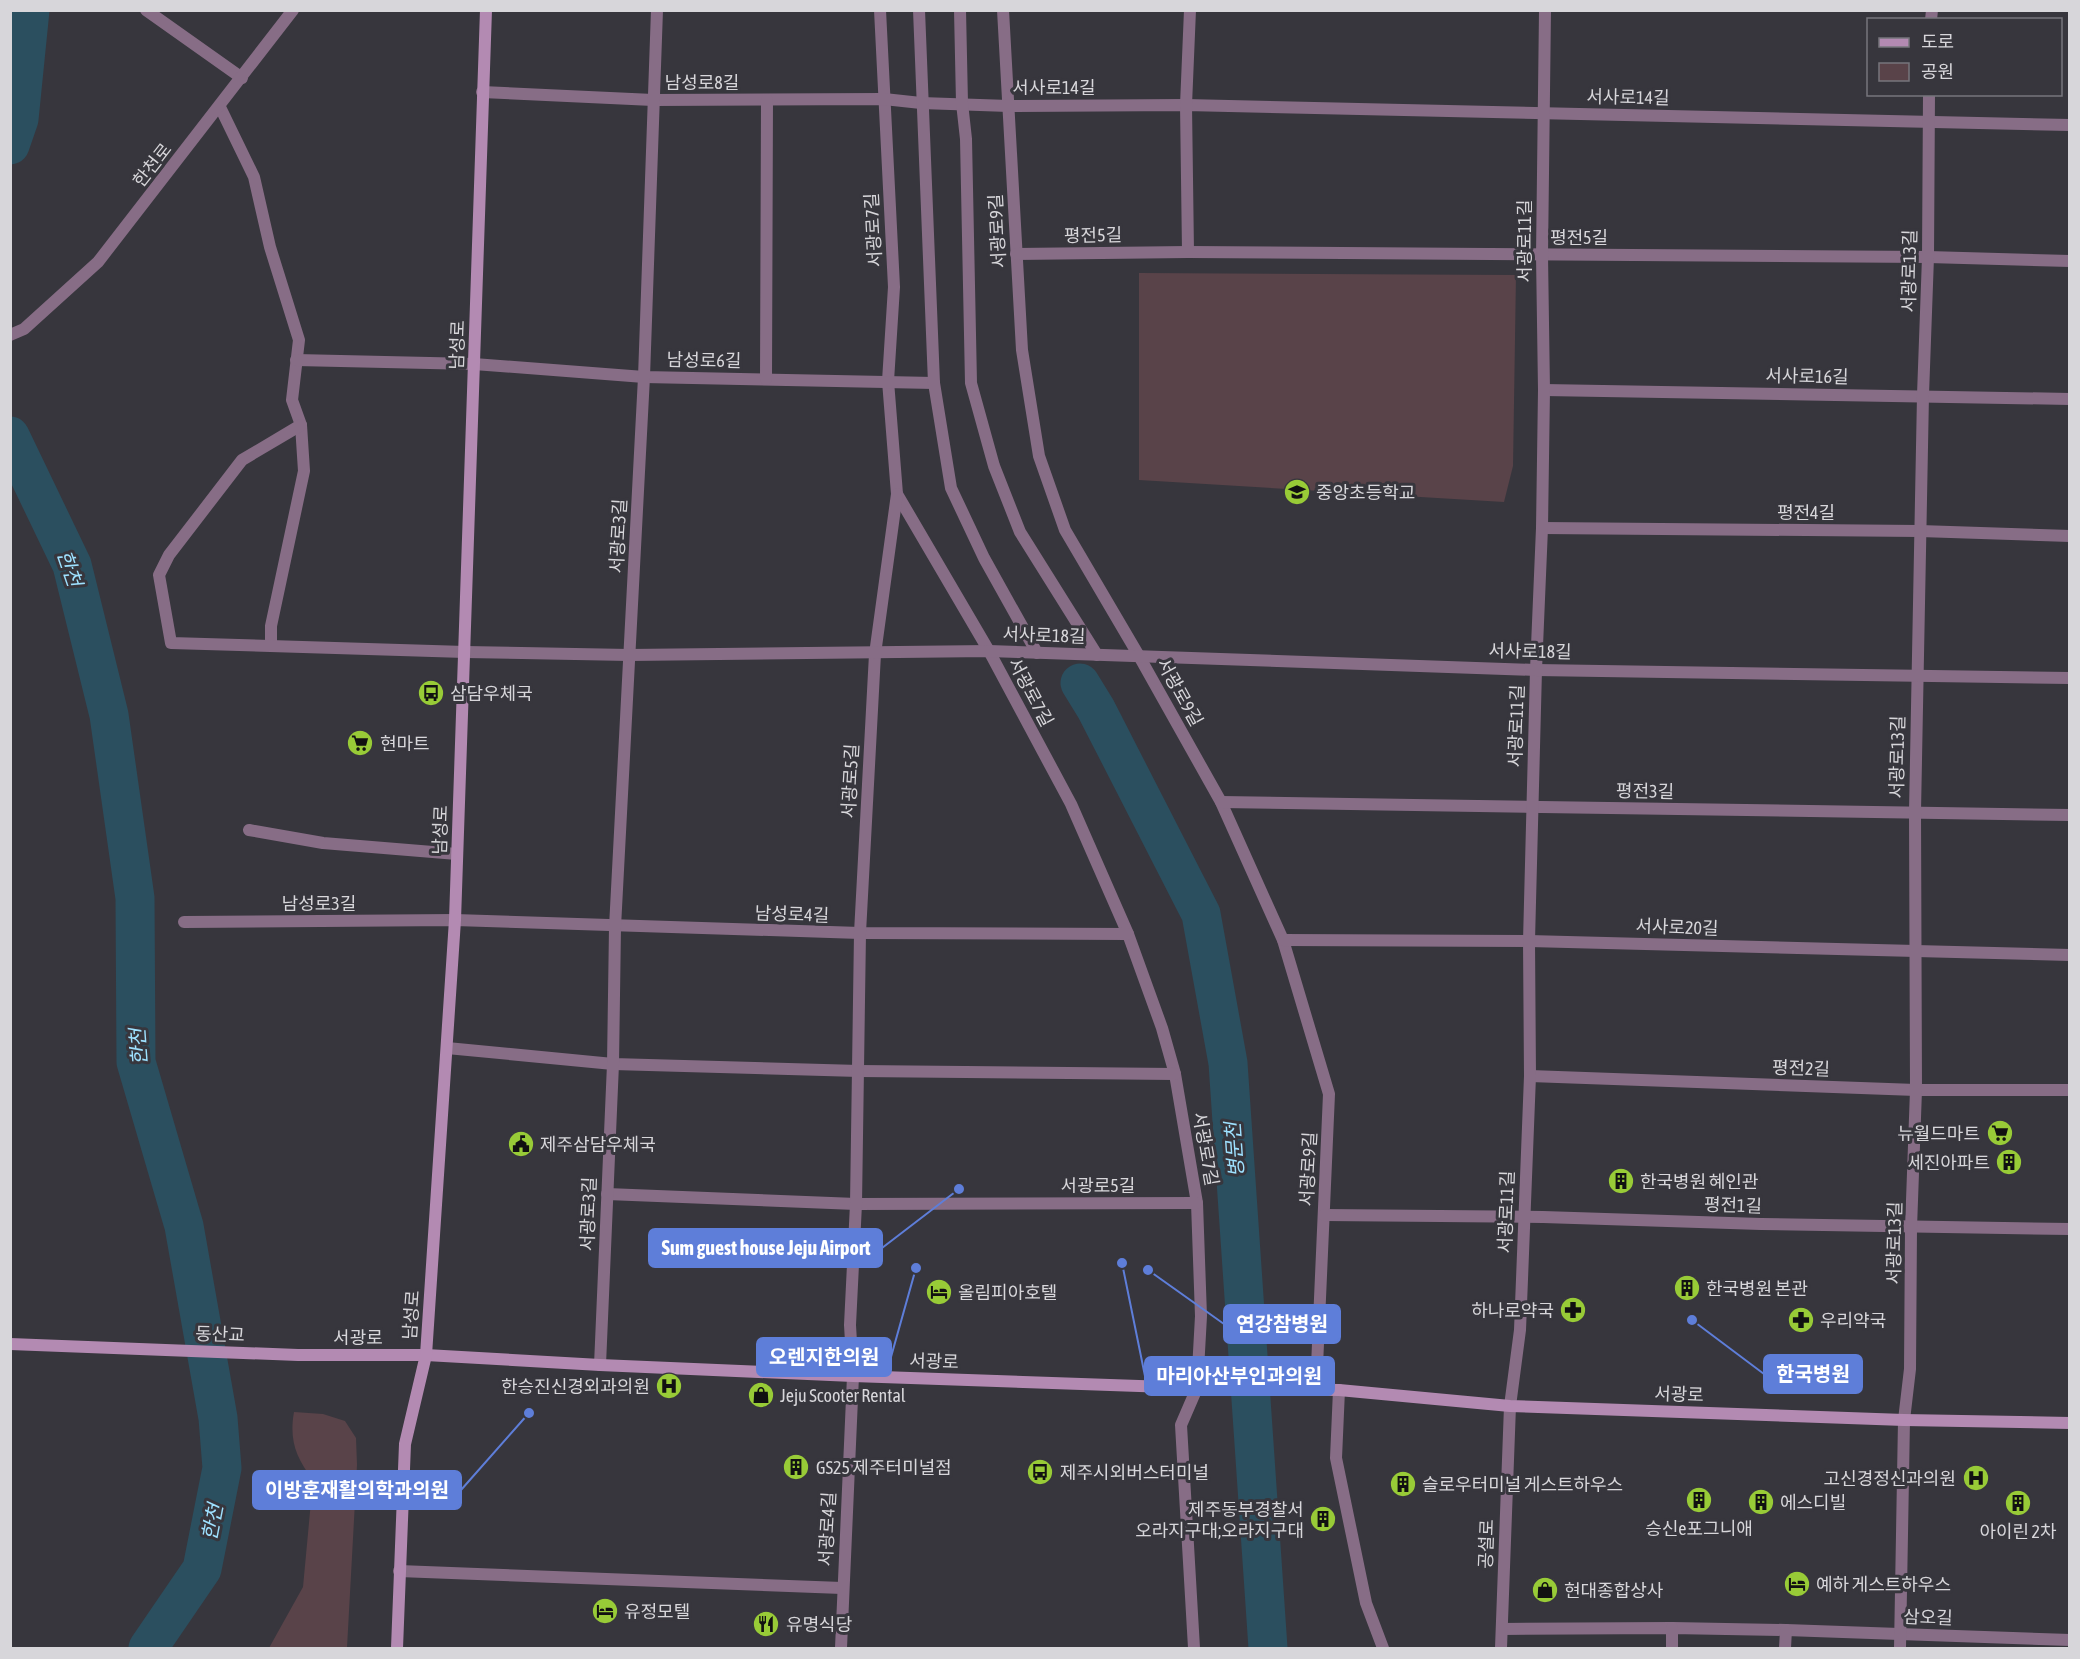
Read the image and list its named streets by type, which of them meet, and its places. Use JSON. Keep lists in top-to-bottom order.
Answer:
{
  "streets": {
    "main road": ["남성로", "동산교", "서광로"],
    "street": [
      "남성로8길",
      "서사로14길",
      "한천로",
      "서광로7길",
      "서광로9길",
      "평전5길",
      "서광로11길",
      "서광로13길",
      "남성로6길",
      "서사로16길",
      "평전4길",
      "서광로3길",
      "서사로18길",
      "서광로5길",
      "평전3길",
      "남성로3길",
      "남성로4길",
      "서사로20길",
      "평전2길",
      "평전1길",
      "서광로4길",
      "공설로",
      "삼오길"
    ]
  },
  "crossings": [
    ["남성로8길", "서사로14길"],
    ["남성로8길", "서광로7길"],
    ["남성로8길", "남성로"],
    ["남성로8길", "서광로3길"],
    ["서사로14길", "서광로9길"],
    ["서사로14길", "서광로11길"],
    ["서사로14길", "서광로13길"],
    ["서광로7길", "남성로6길"],
    ["서광로7길", "서사로18길"],
    ["서광로7길", "서광로5길"],
    ["서광로7길", "남성로4길"],
    ["서광로7길", "서광로"],
    ["서광로9길", "평전5길"],
    ["서광로9길", "서사로18길"],
    ["서광로9길", "평전3길"],
    ["서광로9길", "서사로20길"],
    ["서광로9길", "평전1길"],
    ["서광로9길", "서광로"],
    ["평전5길", "서광로11길"],
    ["평전5길", "서광로13길"],
    ["서광로11길", "서사로16길"],
    ["서광로11길", "평전4길"],
    ["서광로11길", "서사로18길"],
    ["서광로11길", "평전3길"],
    ["서광로11길", "서사로20길"],
    ["서광로11길", "평전2길"],
    ["서광로11길", "평전1길"],
    ["서광로11길", "서광로"],
    ["서광로11길", "공설로"],
    ["서광로13길", "서사로16길"],
    ["서광로13길", "평전4길"],
    ["서광로13길", "서사로18길"],
    ["서광로13길", "평전3길"],
    ["서광로13길", "서사로20길"],
    ["서광로13길", "평전2길"],
    ["서광로13길", "평전1길"],
    ["서광로13길", "서광로"],
    ["서광로13길", "삼오길"],
    ["남성로", "남성로6길"],
    ["남성로", "남성로3길"],
    ["남성로", "남성로4길"],
    ["남성로", "서광로"],
    ["남성로6길", "서광로3길"],
    ["서광로3길", "남성로4길"],
    ["서광로3길", "서광로"],
    ["서광로5길", "남성로4길"],
    ["서광로5길", "서광로"],
    ["서광로5길", "서광로4길"],
    ["남성로3길", "남성로4길"],
    ["동산교", "서광로"],
    ["서광로", "서광로4길"],
    ["서광로", "공설로"],
    ["공설로", "삼오길"]
  ],
  "water": ["한천", "병문천"],
  "places": {
    "school or university": ["중앙초등학교"],
    "bus stop": ["삼담우체국", "제주시외버스터미널"],
    "supermarket": ["현마트", "뉴월드마트"],
    "public building": ["제주삼담우체국"],
    "building": [
      "세진아파트",
      "한국병원 혜인관",
      "한국병원 본관",
      "GS25 제주터미널점",
      "슬로우터미널 게스트하우스",
      "승신e포그니애",
      "에스디빌",
      "아이린 2차",
      "제주동부경찰서 오라지구대;오라지구대"
    ],
    "other": [
      "Sum guest house Jeju Airport",
      "마리아산부인과의원",
      "오렌지한의원",
      "연강참병원",
      "한국병원",
      "이방훈재활의학과의원"
    ],
    "hotel": ["올림피아호텔", "예하 게스트하우스", "유정모텔"],
    "pharmacy": ["하나로약국", "우리약국"],
    "hospital": ["한승진신경외과의원", "고신경정신과의원"],
    "shop": ["Jeju Scooter Rental", "현대종합상사"],
    "restaurant": ["유명식당"]
  },
  "legend": ["도로", "공원"]
}
